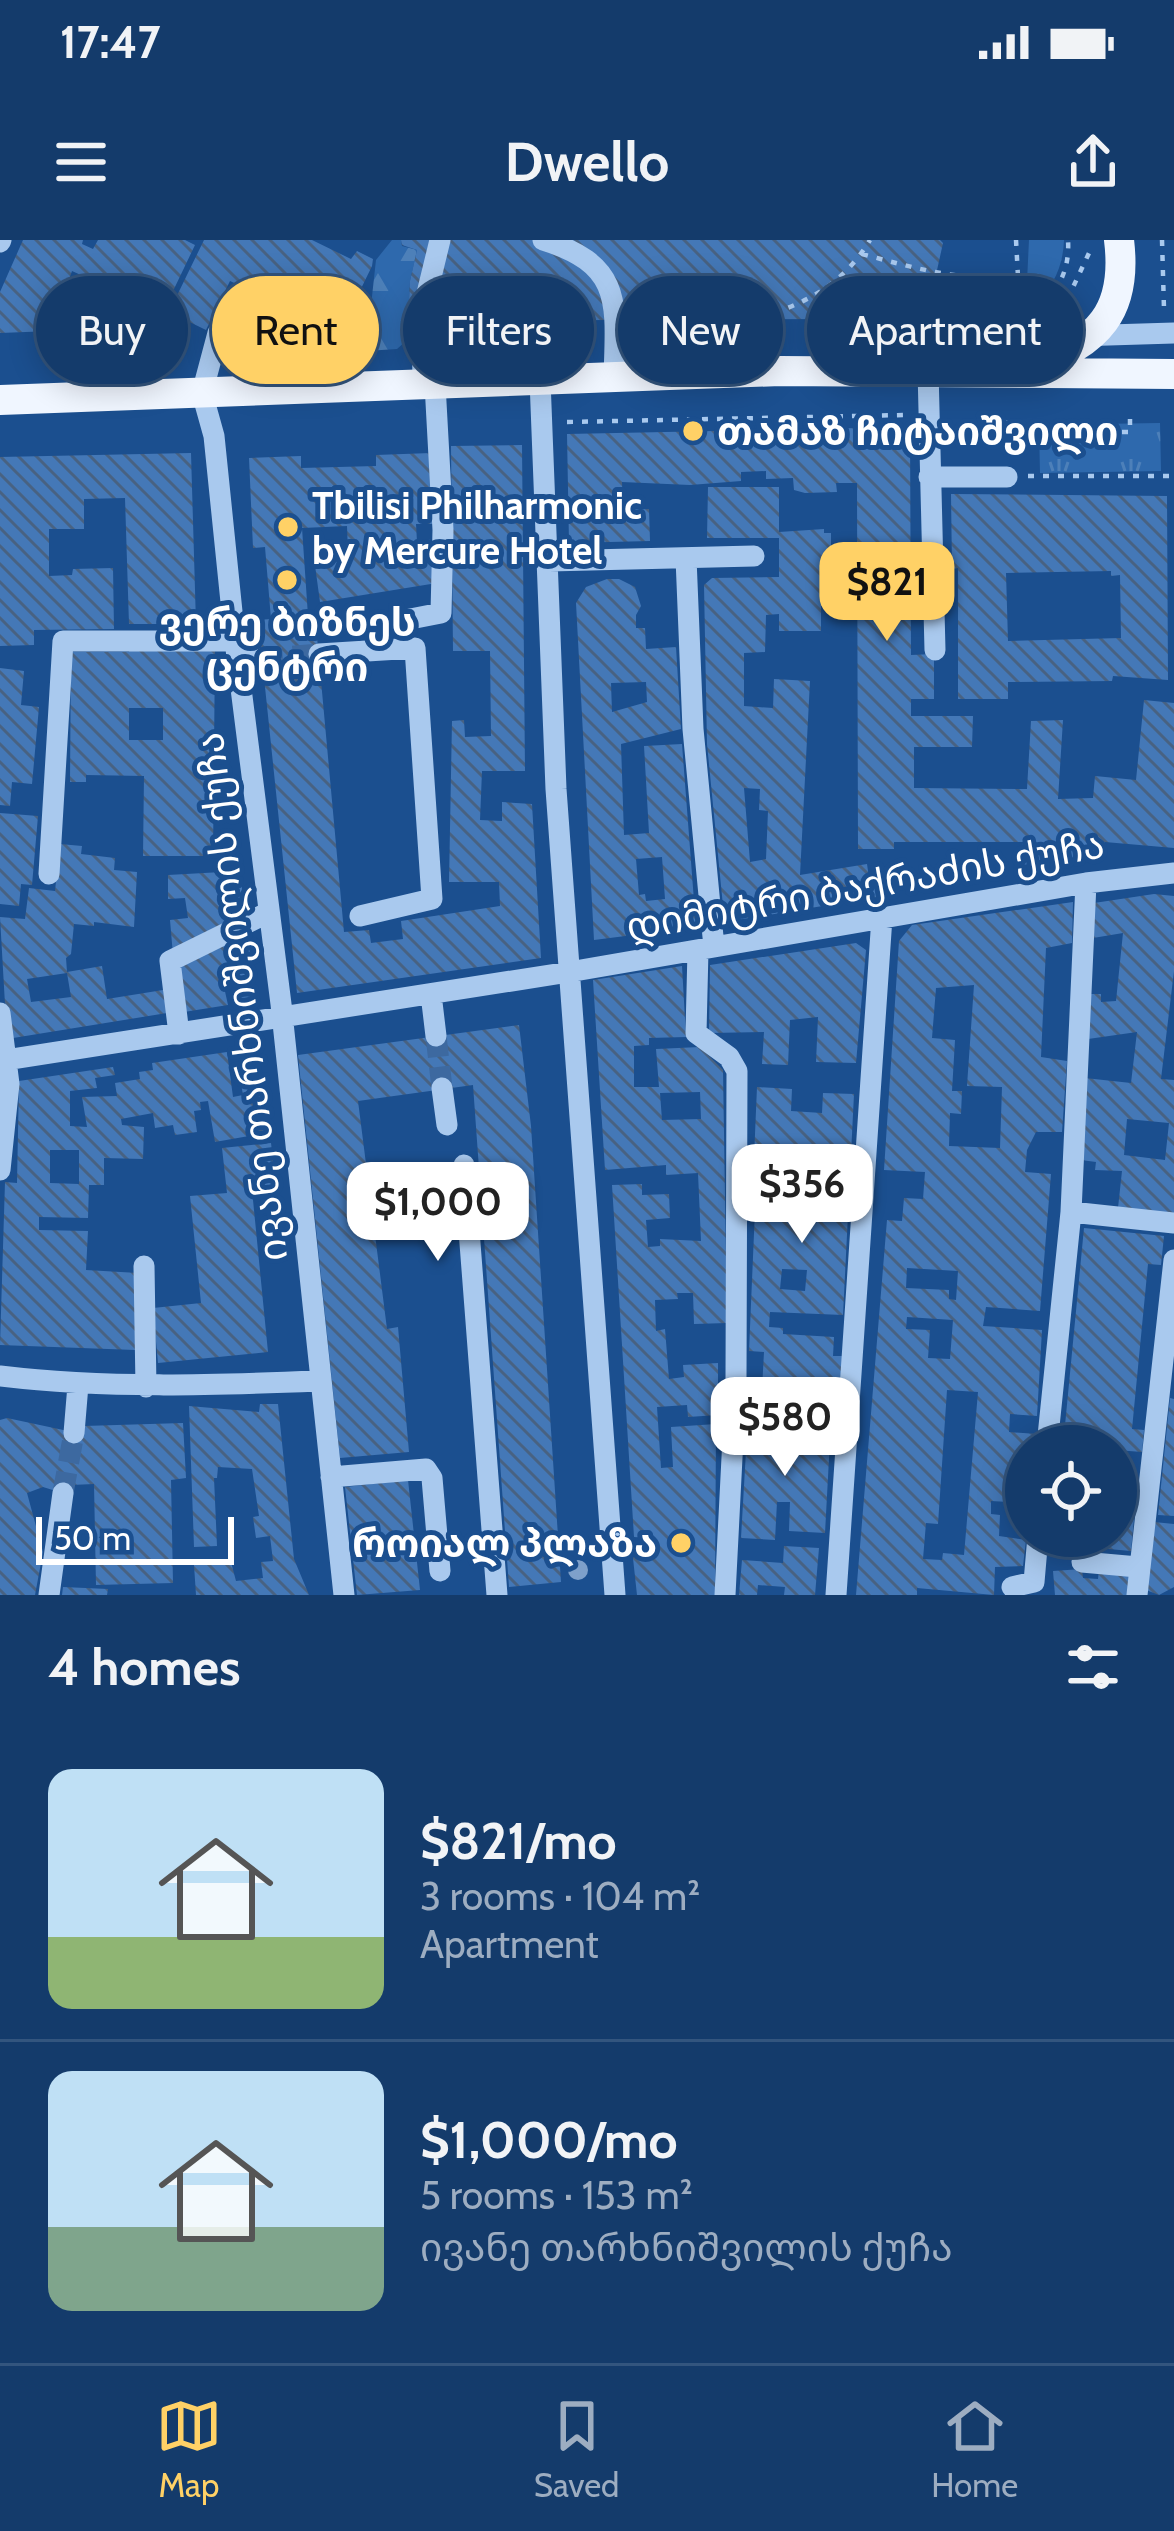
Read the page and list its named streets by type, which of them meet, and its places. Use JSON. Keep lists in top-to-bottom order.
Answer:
{
  "streets": {
    "street": ["დიმიტრი ბაქრაძის ქუჩა", "ივანე თარხნიშვილის ქუჩა"]
  },
  "crossings": [
    ["დიმიტრი ბაქრაძის ქუჩა", "ივანე თარხნიშვილის ქუჩა"]
  ],
  "places": [
    "თამაზ ჩიტაიშვილი",
    "Tbilisi Philharmonic by Mercure Hotel",
    "ვერე ბიზნეს ცენტრი",
    "როიალ პლაზა"
  ],
  "scale_bar": "50 m",
  "page": {
    "status": "17:47",
    "header": "Dwello",
    "chip": [
      "Buy",
      "Rent",
      "Filters",
      "New",
      "Apartment"
    ],
    "price": [
      "$821",
      "$356",
      "$1,000",
      "$580"
    ],
    "scale": "50 m",
    "heading": "4 homes",
    "list": [
      {
        "name": "$821/mo",
        "note": "3 rooms · 104 m² · Apartment"
      },
      {
        "name": "$1,000/mo",
        "note": "5 rooms · 153 m² · ივანე თარხნიშვილის ქუჩა"
      }
    ],
    "tabs": ["Map", "Saved", "Home"]
  }
}
